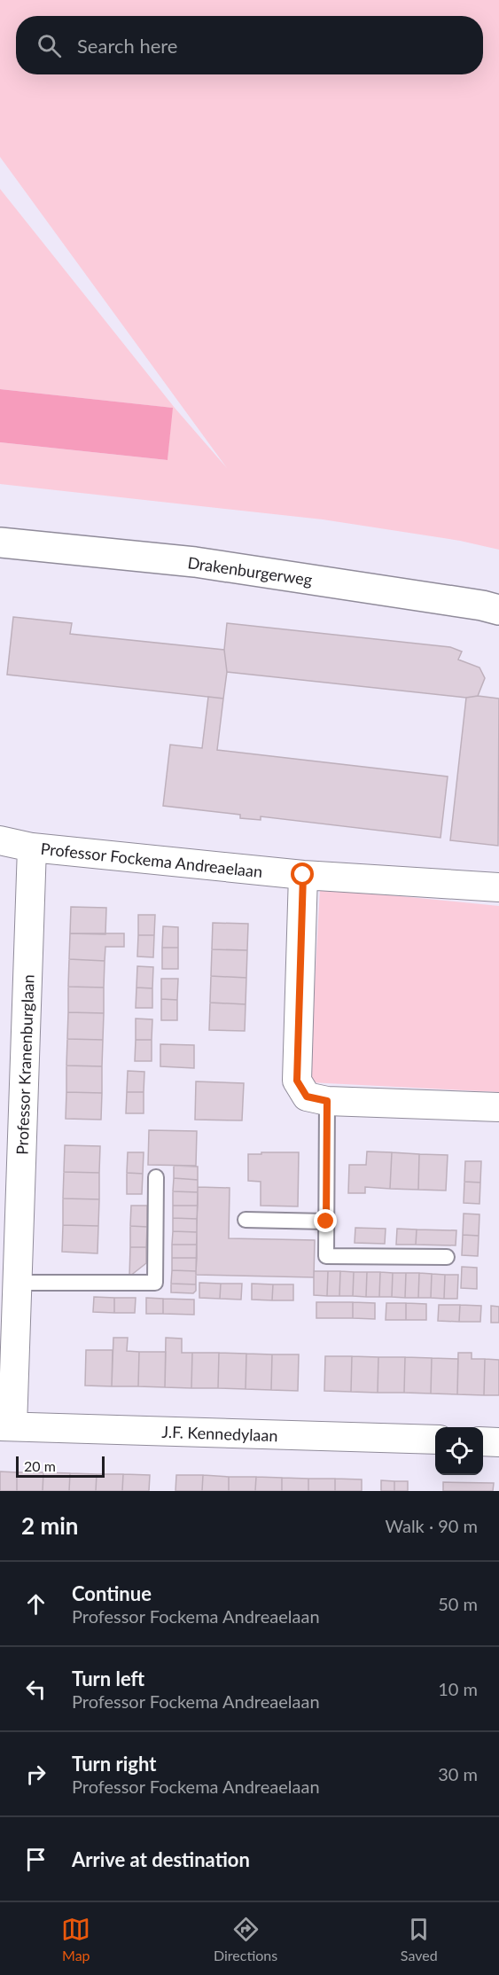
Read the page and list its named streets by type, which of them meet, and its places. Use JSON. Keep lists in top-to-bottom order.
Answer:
{
  "streets": {
    "main road": ["Drakenburgerweg"],
    "street": ["Professor Fockema Andreaelaan", "Professor Kranenburglaan", "J.F. Kennedylaan"]
  },
  "crossings": [
    ["Professor Fockema Andreaelaan", "Professor Kranenburglaan"],
    ["Professor Kranenburglaan", "J.F. Kennedylaan"]
  ],
  "scale_bar": "20 m",
  "page": {
    "search": "Search here",
    "scale": "20 m",
    "heading": ["2 min", "Walk · 90 m"],
    "list": [
      ["Continue", "Professor Fockema Andreaelaan", "50 m"],
      ["Turn left", "Professor Fockema Andreaelaan", "10 m"],
      ["Turn right", "Professor Fockema Andreaelaan", "30 m"],
      "Arrive at destination"
    ],
    "nav": ["Map", "Directions", "Saved"]
  }
}
